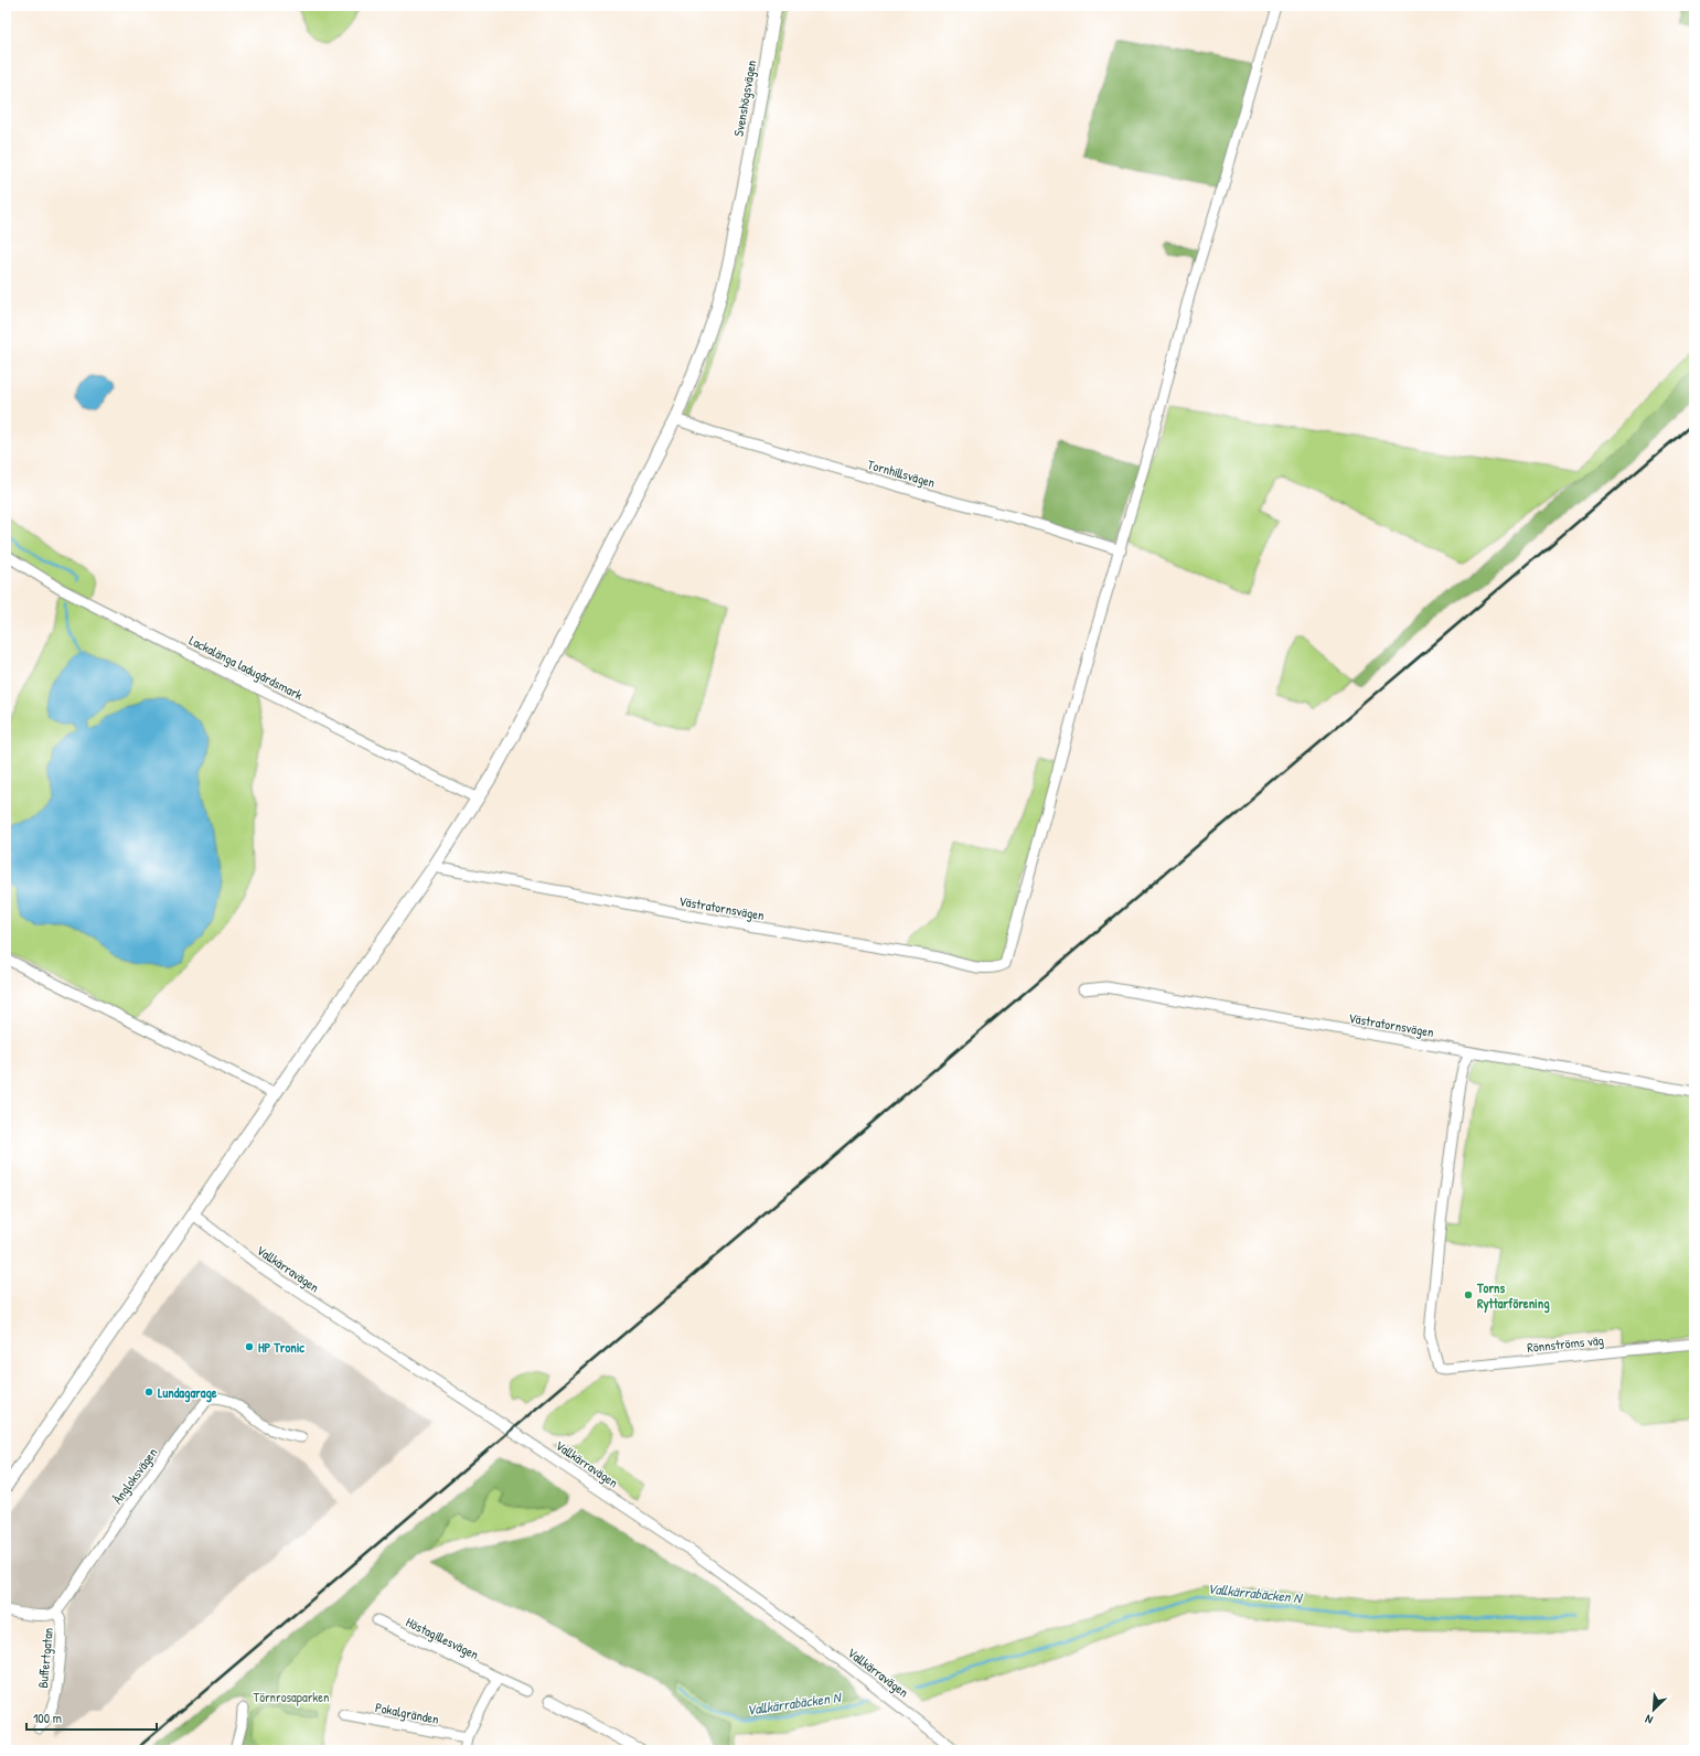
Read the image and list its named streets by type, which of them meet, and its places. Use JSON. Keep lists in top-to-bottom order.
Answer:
{
  "streets": {
    "main road": ["Svenshögsvägen"],
    "street": [
      "Tornhillsvägen",
      "Lackalänga ladugårdsmark",
      "Västratornsvägen",
      "Vallkärravägen",
      "Rönnströms väg",
      "Ångloksvägen",
      "Höstagillesvägen",
      "Buffertgatan",
      "Pokalgränden"
    ]
  },
  "crossings": [
    ["Svenshögsvägen", "Tornhillsvägen"],
    ["Svenshögsvägen", "Lackalänga ladugårdsmark"],
    ["Svenshögsvägen", "Västratornsvägen"],
    ["Svenshögsvägen", "Vallkärravägen"],
    ["Tornhillsvägen", "Västratornsvägen"],
    ["Västratornsvägen", "Rönnströms väg"],
    ["Ångloksvägen", "Buffertgatan"]
  ],
  "water": ["Vallkärrabäcken N"],
  "parks": ["Törnrosaparken"],
  "places": ["Torns Ryttarförening", "HP Tronic", "Lundagarage"],
  "scale_bar": "100 m",
  "north": "bottom left"
}
